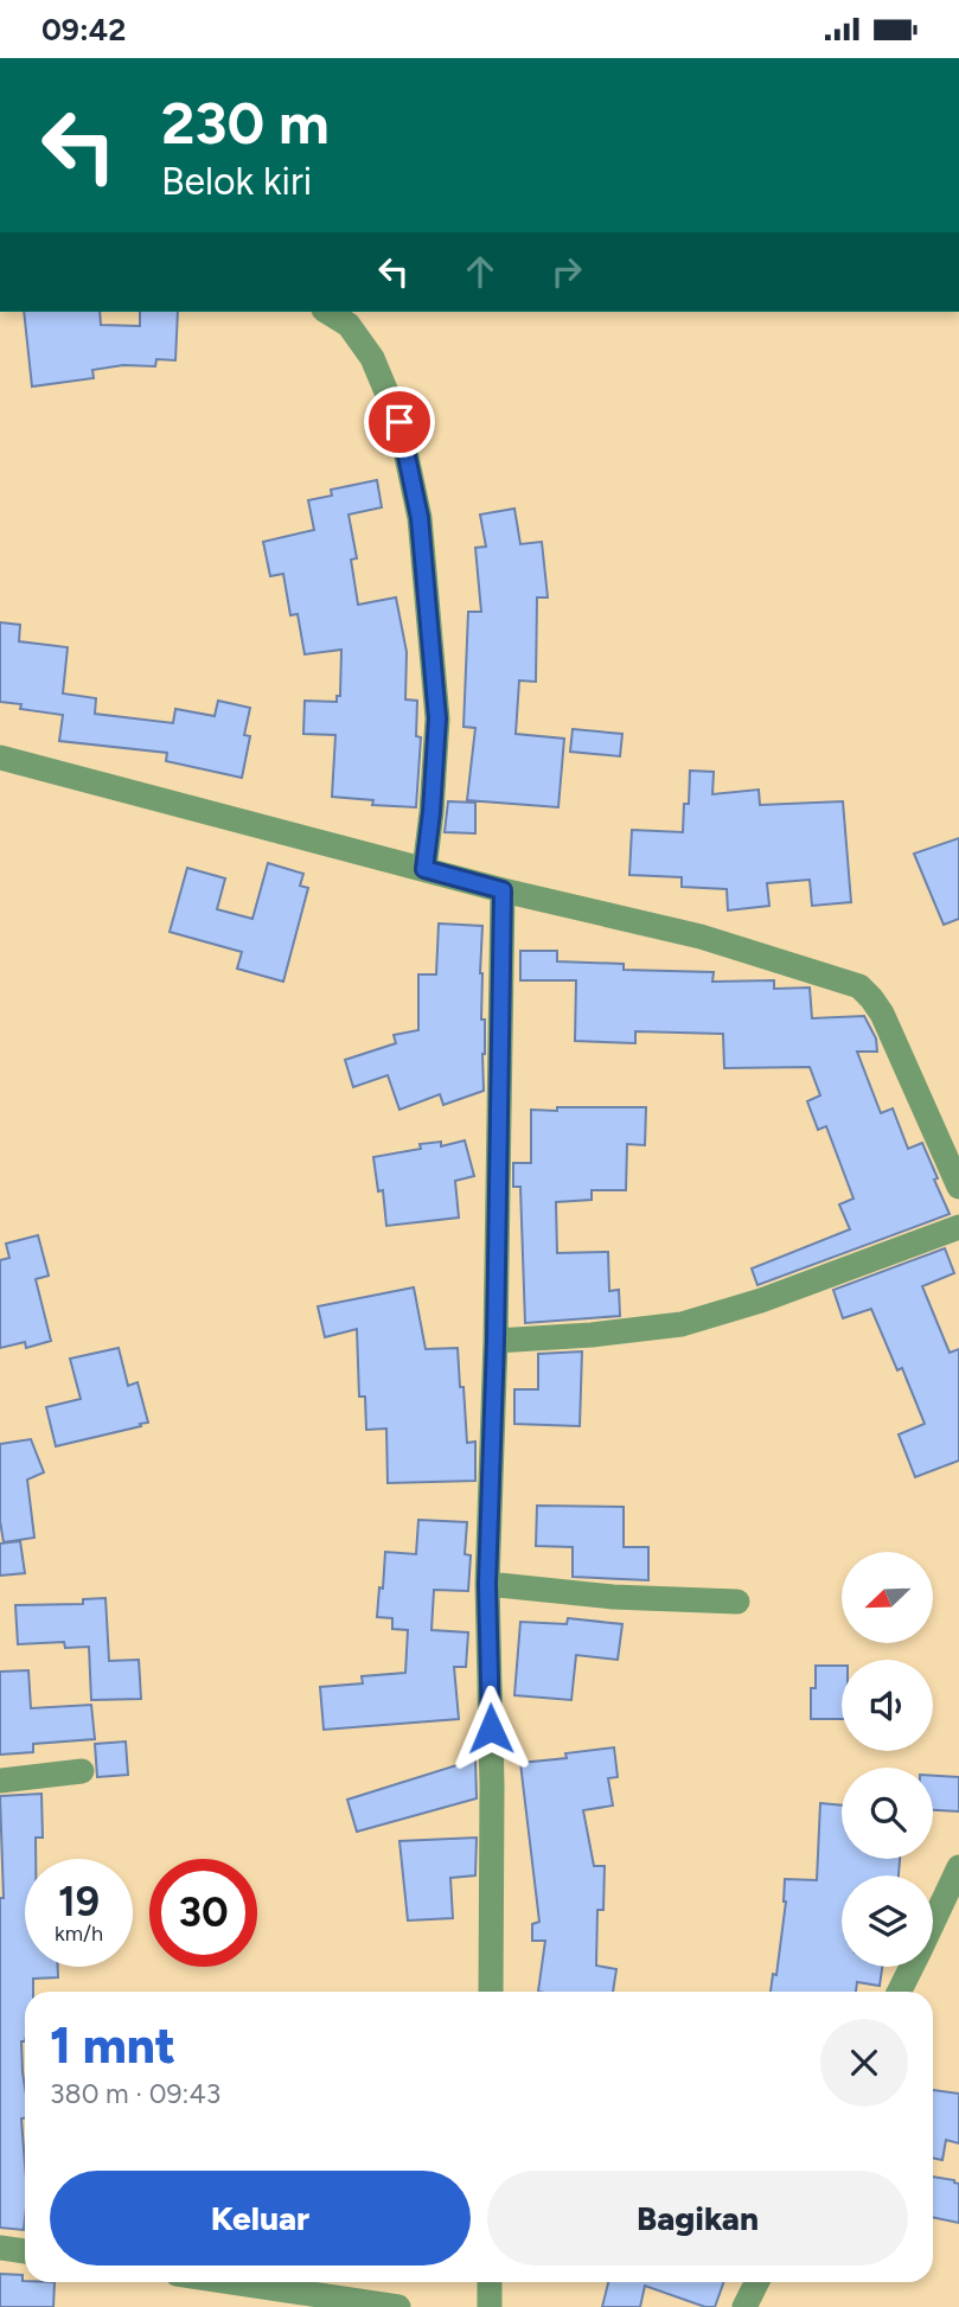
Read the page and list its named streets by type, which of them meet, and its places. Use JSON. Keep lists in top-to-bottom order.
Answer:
{
  "north": "bottom left",
  "page": {
    "status": "09:42",
    "turn": ["230 m", "Belok kiri"],
    "speed": "19 km/h",
    "limit": "30",
    "heading": ["1 mnt", "380 m · 09:43"],
    "buttons": ["Keluar", "Bagikan"]
  }
}
